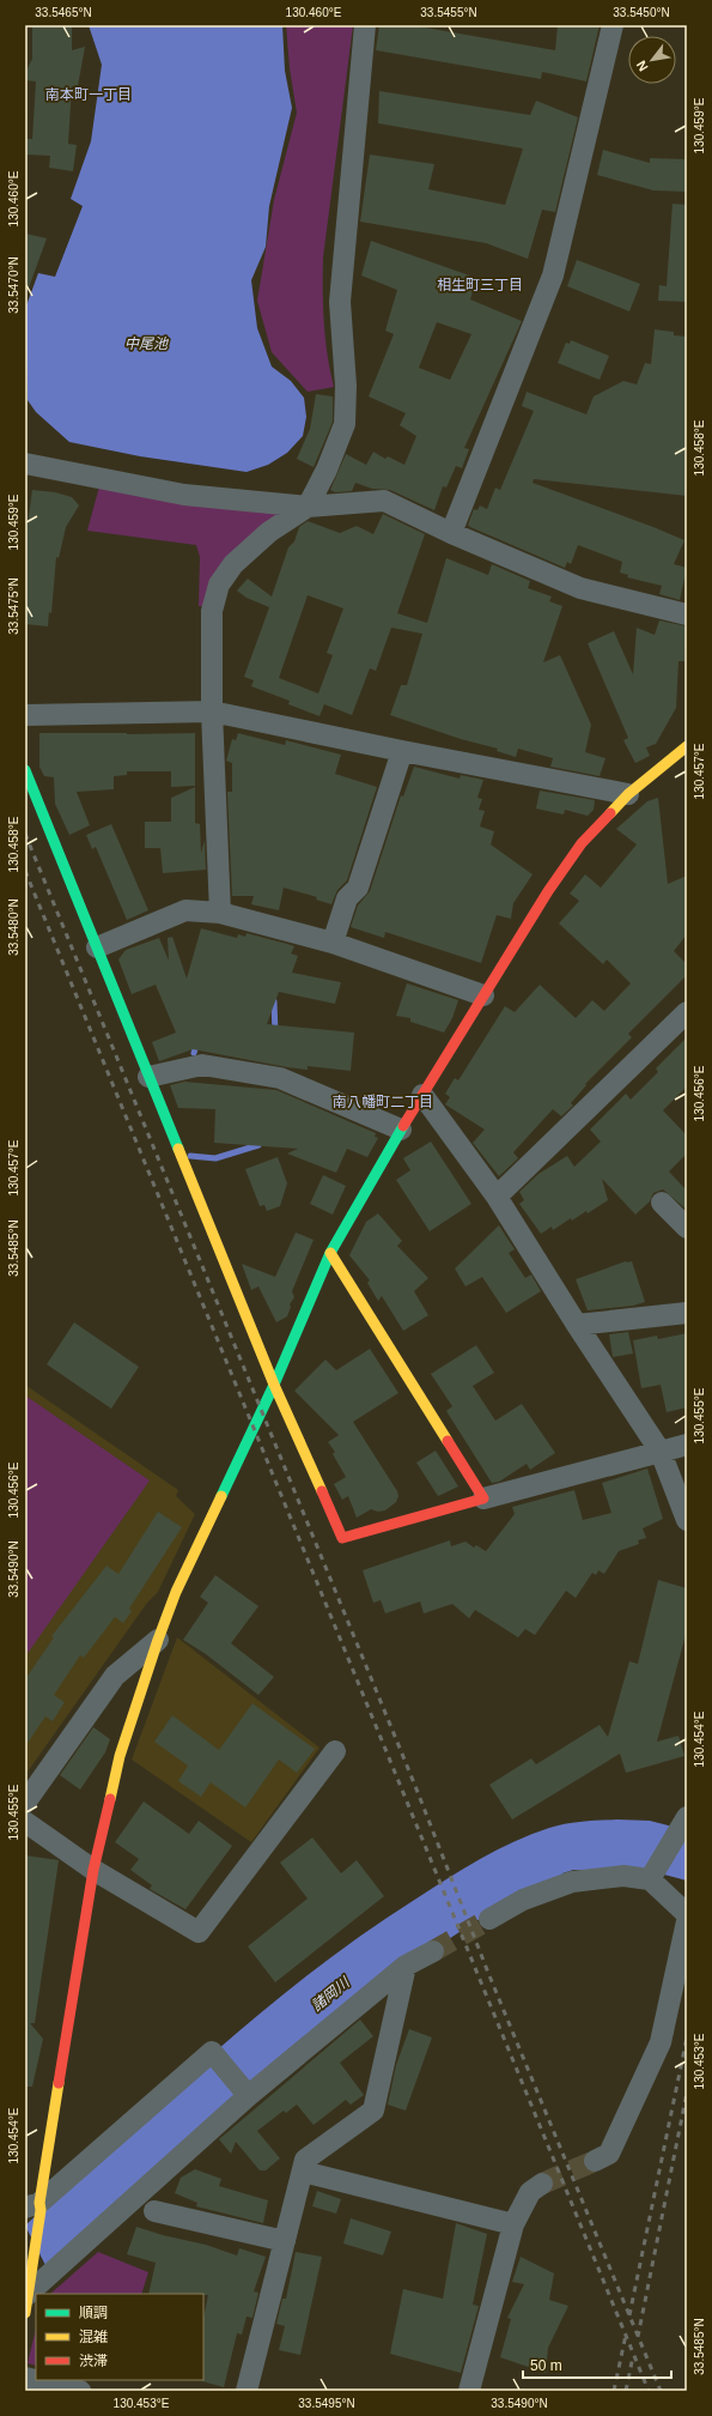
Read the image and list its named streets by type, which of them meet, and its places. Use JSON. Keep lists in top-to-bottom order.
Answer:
{
  "districts": ["南本町一丁目", "相生町三丁目", "南八幡町二丁目"],
  "water": ["中尾池", "諸岡川"],
  "legend": ["順調", "混雑", "渋滞"],
  "scale_bar": "50 m",
  "north": "bottom left",
  "coordinates": [
    "33.5465°N",
    "130.460°E",
    "33.5455°N",
    "33.5450°N",
    "130.459°E",
    "33.5470°N",
    "130.458°E",
    "33.5475°N",
    "130.457°E",
    "33.5480°N",
    "130.456°E",
    "33.5485°N",
    "130.455°E",
    "33.5490°N",
    "130.454°E",
    "130.453°E",
    "33.5495°N"
  ]
}
